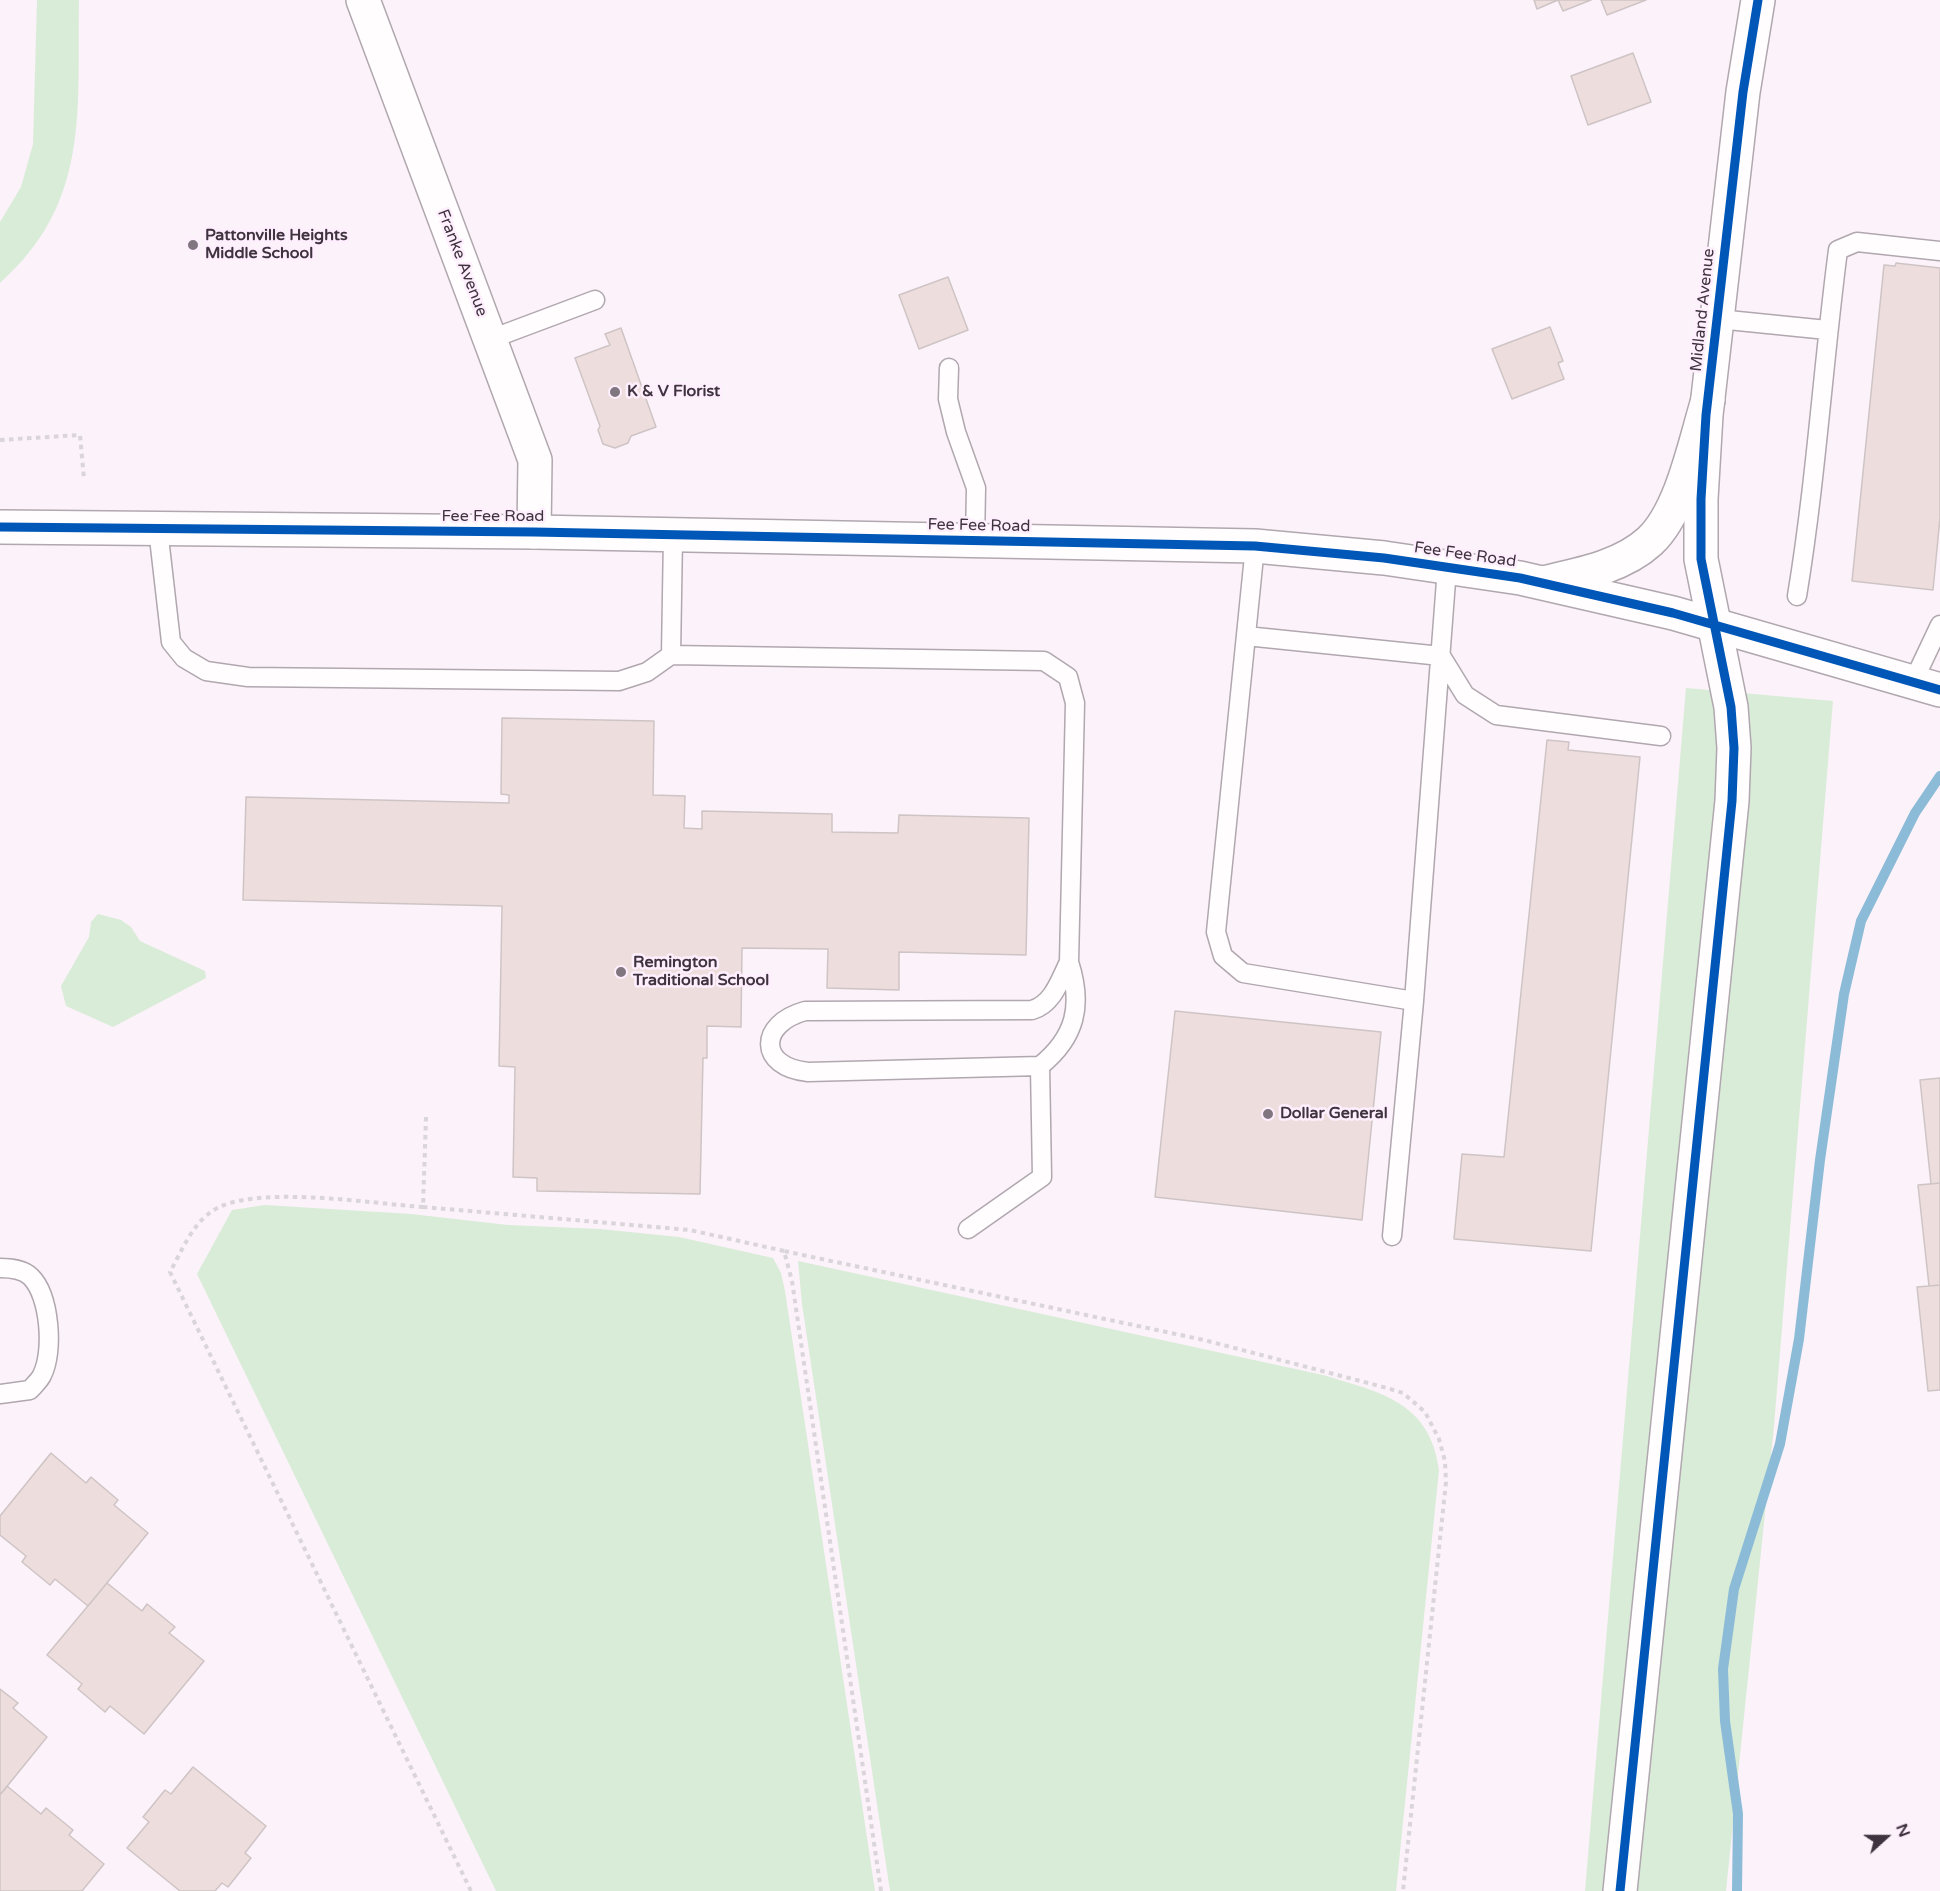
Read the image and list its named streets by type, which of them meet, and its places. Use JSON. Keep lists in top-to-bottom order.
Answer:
{
  "streets": {
    "street": ["Franke Avenue", "Midland Avenue", "Fee Fee Road"]
  },
  "crossings": [
    ["Franke Avenue", "Fee Fee Road"],
    ["Midland Avenue", "Fee Fee Road"]
  ],
  "places": [
    "Pattonville Heights Middle School",
    "K & V Florist",
    "Remington Traditional School",
    "Dollar General"
  ],
  "north": "right"
}
